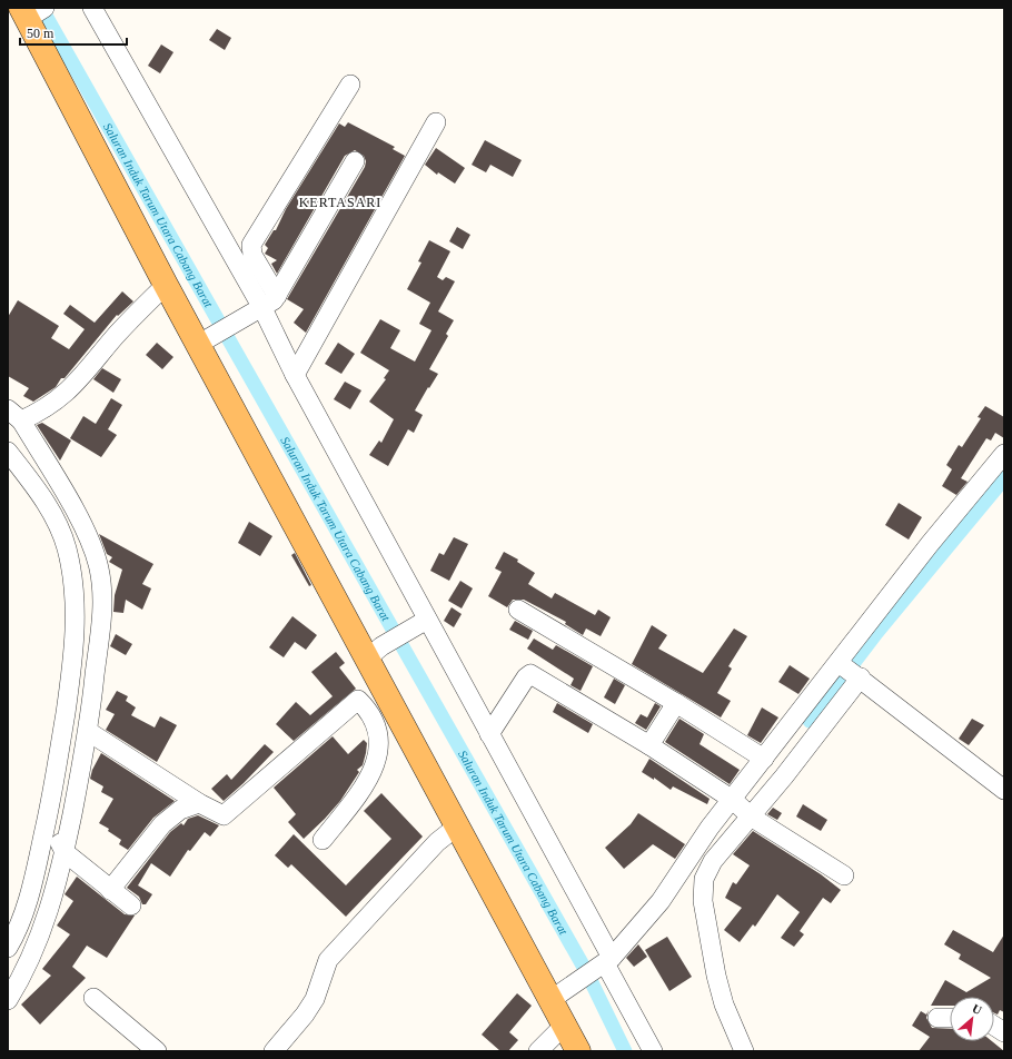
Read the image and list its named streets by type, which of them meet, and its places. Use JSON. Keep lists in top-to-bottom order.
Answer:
{
  "districts": ["KERTASARI"],
  "water": ["Saluran Induk Tarum Utara Cabang Barat"],
  "scale_bar": "50 m",
  "north": "top right"
}
